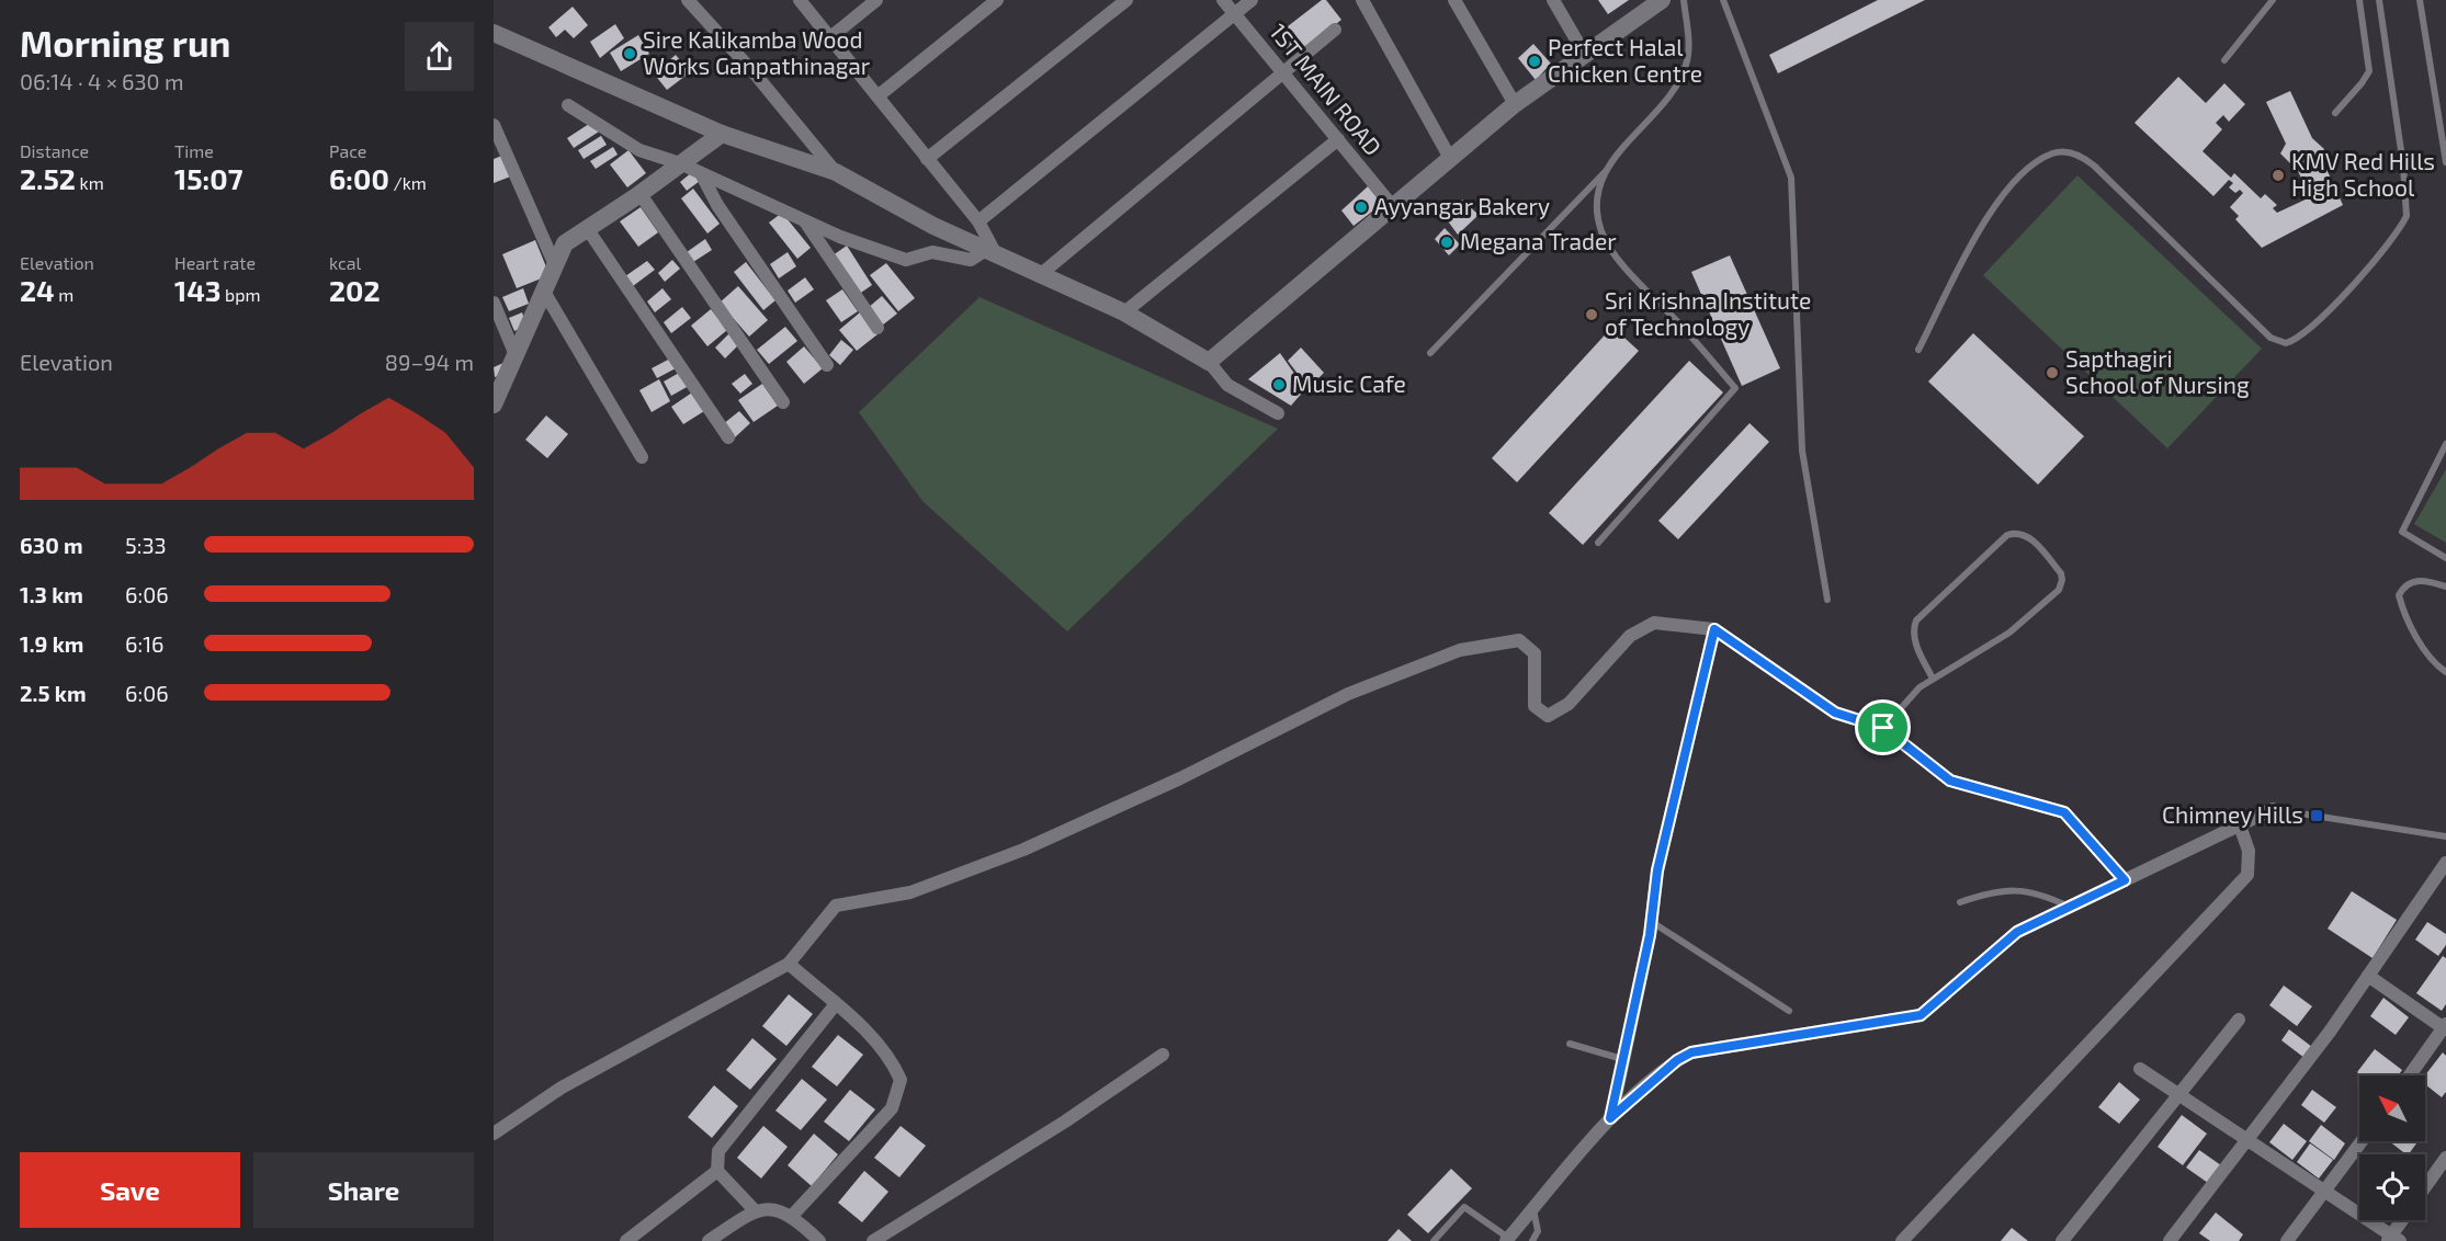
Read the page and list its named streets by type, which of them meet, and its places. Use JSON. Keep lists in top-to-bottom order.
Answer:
{
  "streets": {
    "street": ["1ST MAIN ROAD"]
  },
  "places": {
    "other": [
      "Sire Kalikamba Wood Works Ganpathinagar",
      "Perfect Halal Chicken Centre",
      "KMV Red Hills High School",
      "Ayyangar Bakery",
      "Megana Trader",
      "Sri Krishna Institute of Technology",
      "Sapthagiri School of Nursing",
      "Music Cafe"
    ],
    "transit": ["Chimney Hills"]
  },
  "north": "top left",
  "page": {
    "heading": ["Morning run", "06:14 · 4 × 630 m"],
    "stats": [
      ["Distance", "2.52 km"],
      ["Time", "15:07"],
      ["Pace", "6:00 /km"],
      ["Elevation", "24 m"],
      ["Heart rate", "143 bpm"],
      ["kcal", "202"]
    ],
    "chart": ["Elevation", "89–94 m"],
    "list": [
      {
        "name": "630 m",
        "note": "5:33"
      },
      {
        "name": "1.3 km",
        "note": "6:06"
      },
      {
        "name": "1.9 km",
        "note": "6:16"
      },
      {
        "name": "2.5 km",
        "note": "6:06"
      }
    ],
    "buttons": ["Save", "Share"]
  }
}
